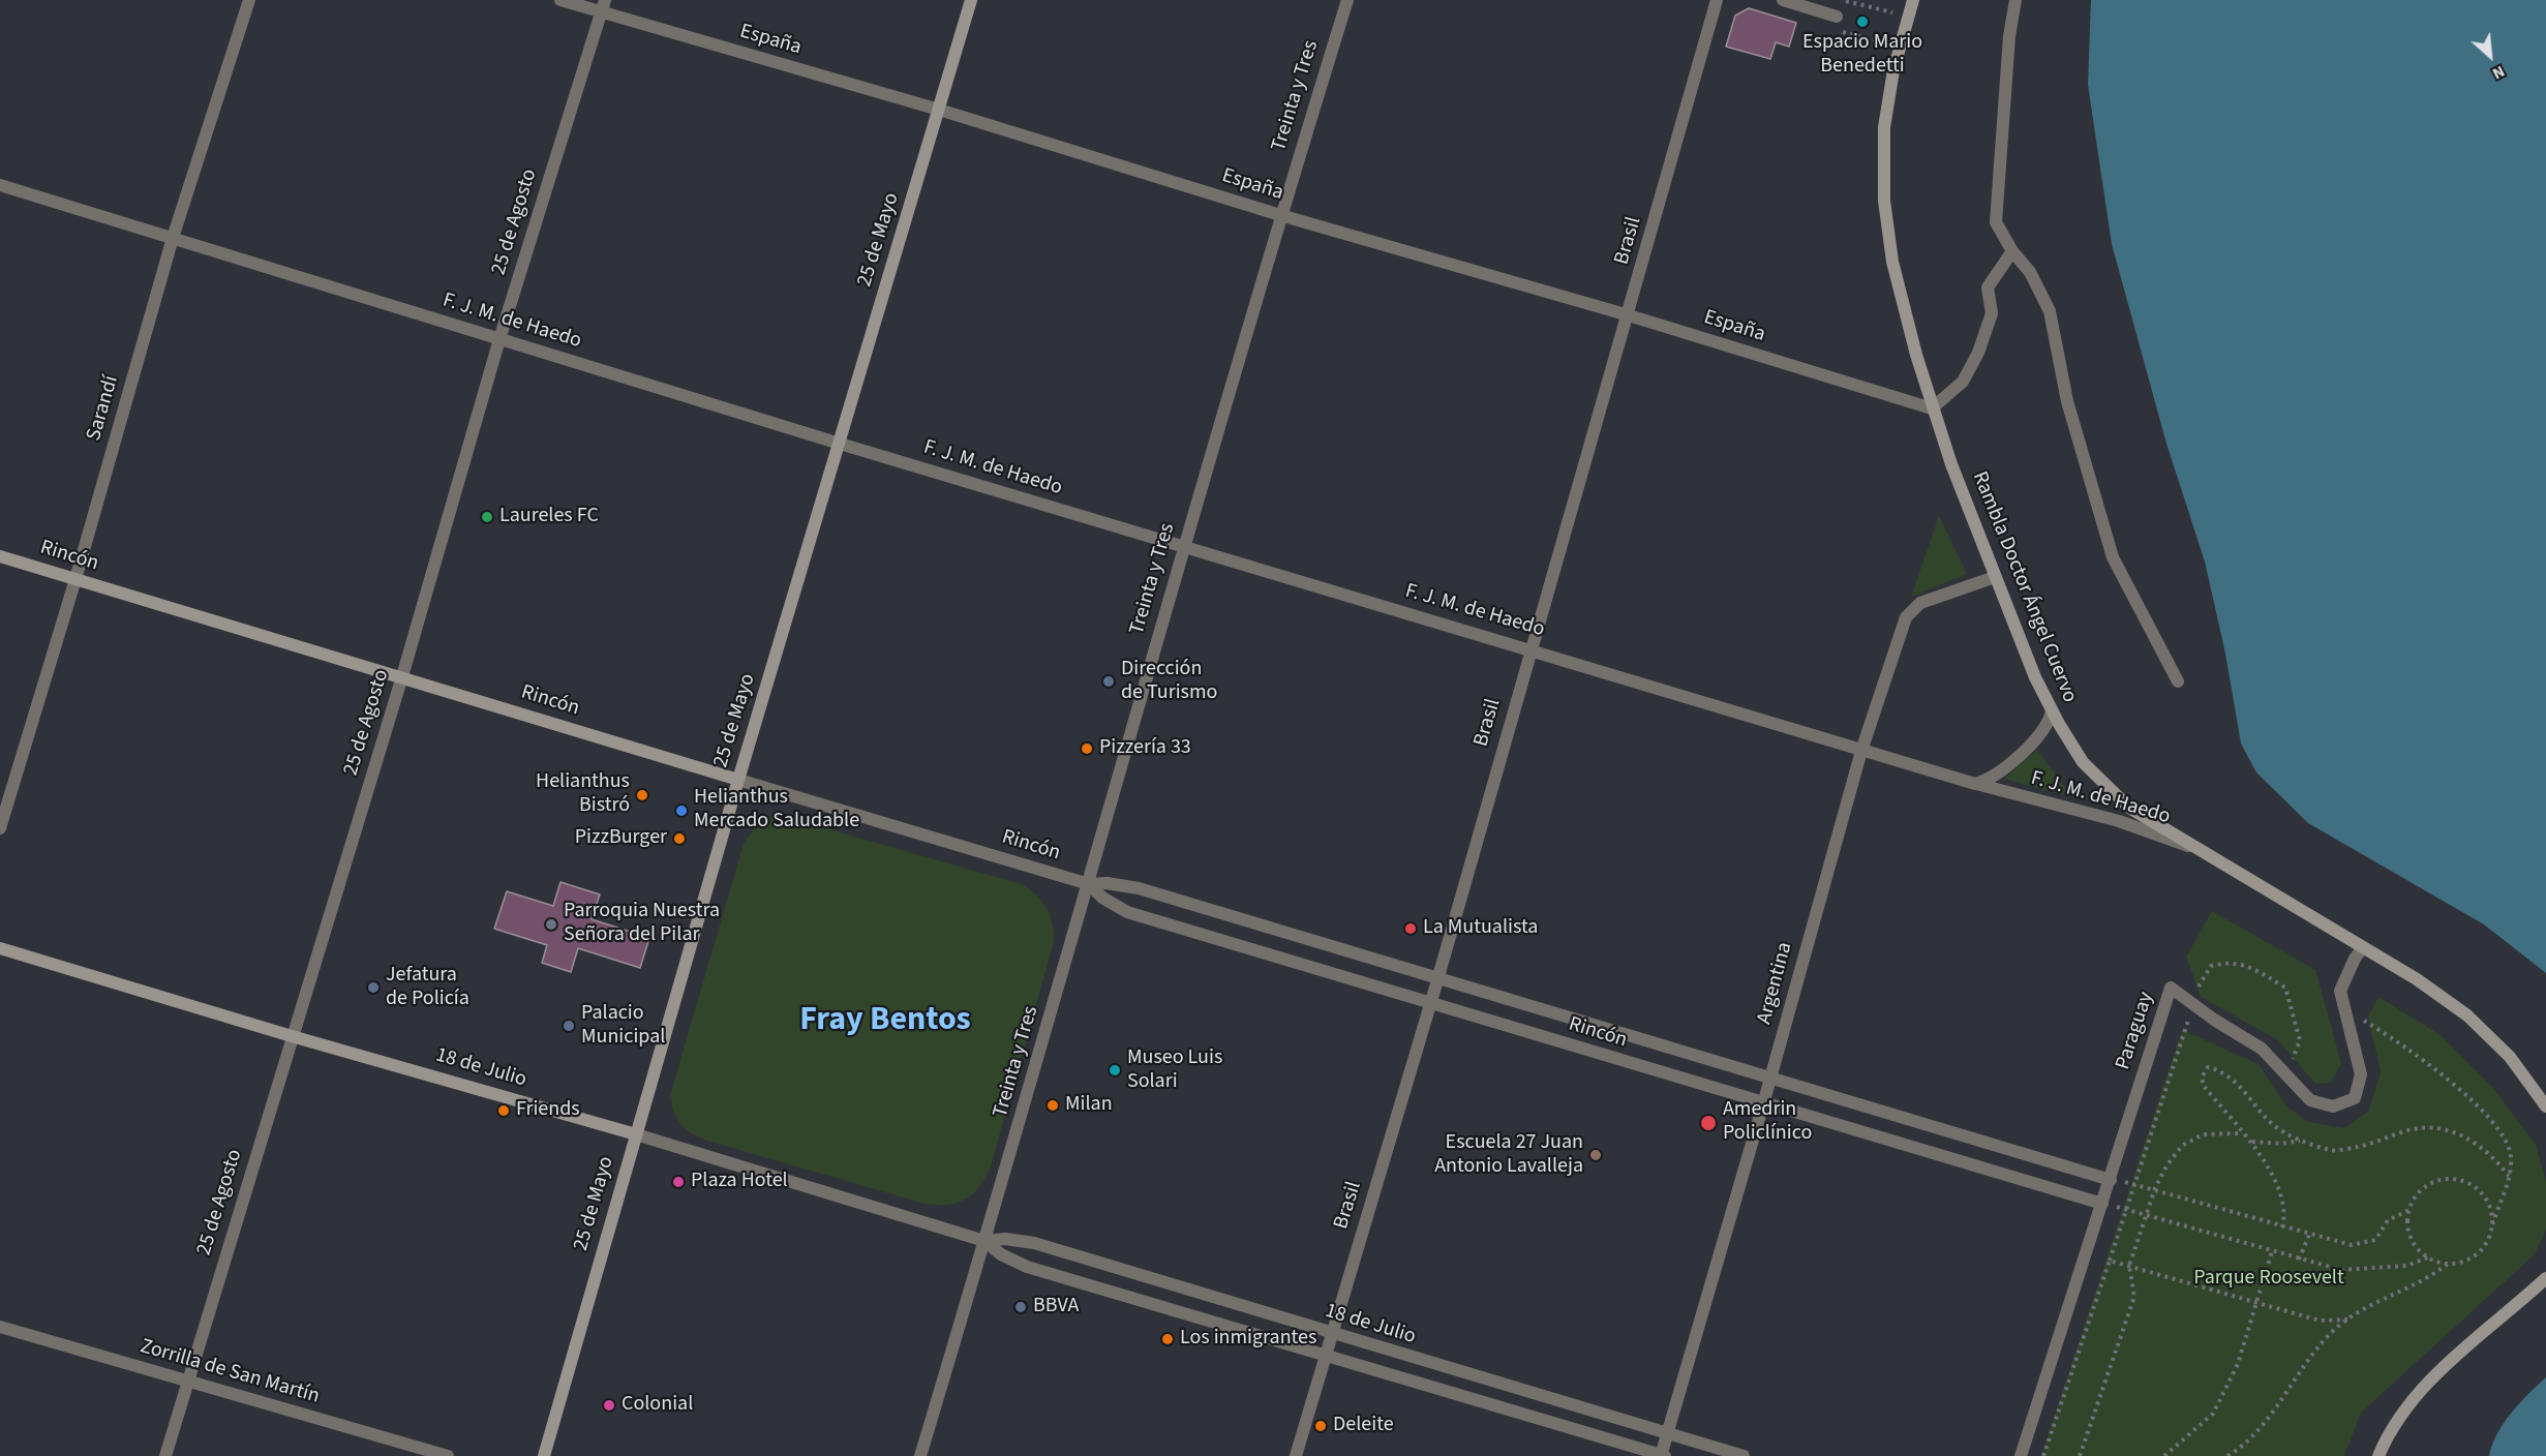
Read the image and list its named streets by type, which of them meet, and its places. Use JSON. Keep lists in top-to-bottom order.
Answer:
{
  "streets": {
    "street": [
      "España",
      "Treinta y Tres",
      "25 de Agosto",
      "25 de Mayo",
      "Brasil",
      "F. J. M. de Haedo",
      "Sarandí",
      "Rincón",
      "Rambla Doctor Ángel Cuervo",
      "Argentina",
      "Paraguay",
      "18 de Julio",
      "Zorrilla de San Martín"
    ]
  },
  "crossings": [
    ["España", "Treinta y Tres"],
    ["España", "25 de Agosto"],
    ["España", "25 de Mayo"],
    ["España", "Brasil"],
    ["España", "Rambla Doctor Ángel Cuervo"],
    ["Treinta y Tres", "F. J. M. de Haedo"],
    ["Treinta y Tres", "Rincón"],
    ["Treinta y Tres", "18 de Julio"],
    ["25 de Agosto", "F. J. M. de Haedo"],
    ["25 de Agosto", "Rincón"],
    ["25 de Agosto", "18 de Julio"],
    ["25 de Agosto", "Zorrilla de San Martín"],
    ["25 de Mayo", "F. J. M. de Haedo"],
    ["25 de Mayo", "Rincón"],
    ["25 de Mayo", "18 de Julio"],
    ["Brasil", "F. J. M. de Haedo"],
    ["Brasil", "Rincón"],
    ["Brasil", "18 de Julio"],
    ["F. J. M. de Haedo", "Sarandí"],
    ["F. J. M. de Haedo", "Rambla Doctor Ángel Cuervo"],
    ["F. J. M. de Haedo", "Argentina"],
    ["Sarandí", "Rincón"],
    ["Rincón", "Argentina"],
    ["Rincón", "Paraguay"],
    ["Rambla Doctor Ángel Cuervo", "Argentina"],
    ["Rambla Doctor Ángel Cuervo", "Paraguay"],
    ["Argentina", "18 de Julio"]
  ],
  "districts": ["Fray Bentos"],
  "parks": ["Parque Roosevelt"],
  "places": [
    "Espacio Mario Benedetti",
    "Laureles FC",
    "Dirección de Turismo",
    "Pizzería 33",
    "Helianthus Bistró",
    "Helianthus Mercado Saludable",
    "PizzBurger",
    "Parroquia Nuestra Señora del Pilar",
    "La Mutualista",
    "Jefatura de Policía",
    "Palacio Municipal",
    "Museo Luis Solari",
    "Milan",
    "Friends",
    "Amedrin Policlínico",
    "Escuela 27 Juan Antonio Lavalleja",
    "Plaza Hotel",
    "BBVA",
    "Los inmigrantes",
    "Colonial",
    "Deleite"
  ],
  "north": "bottom right"
}
